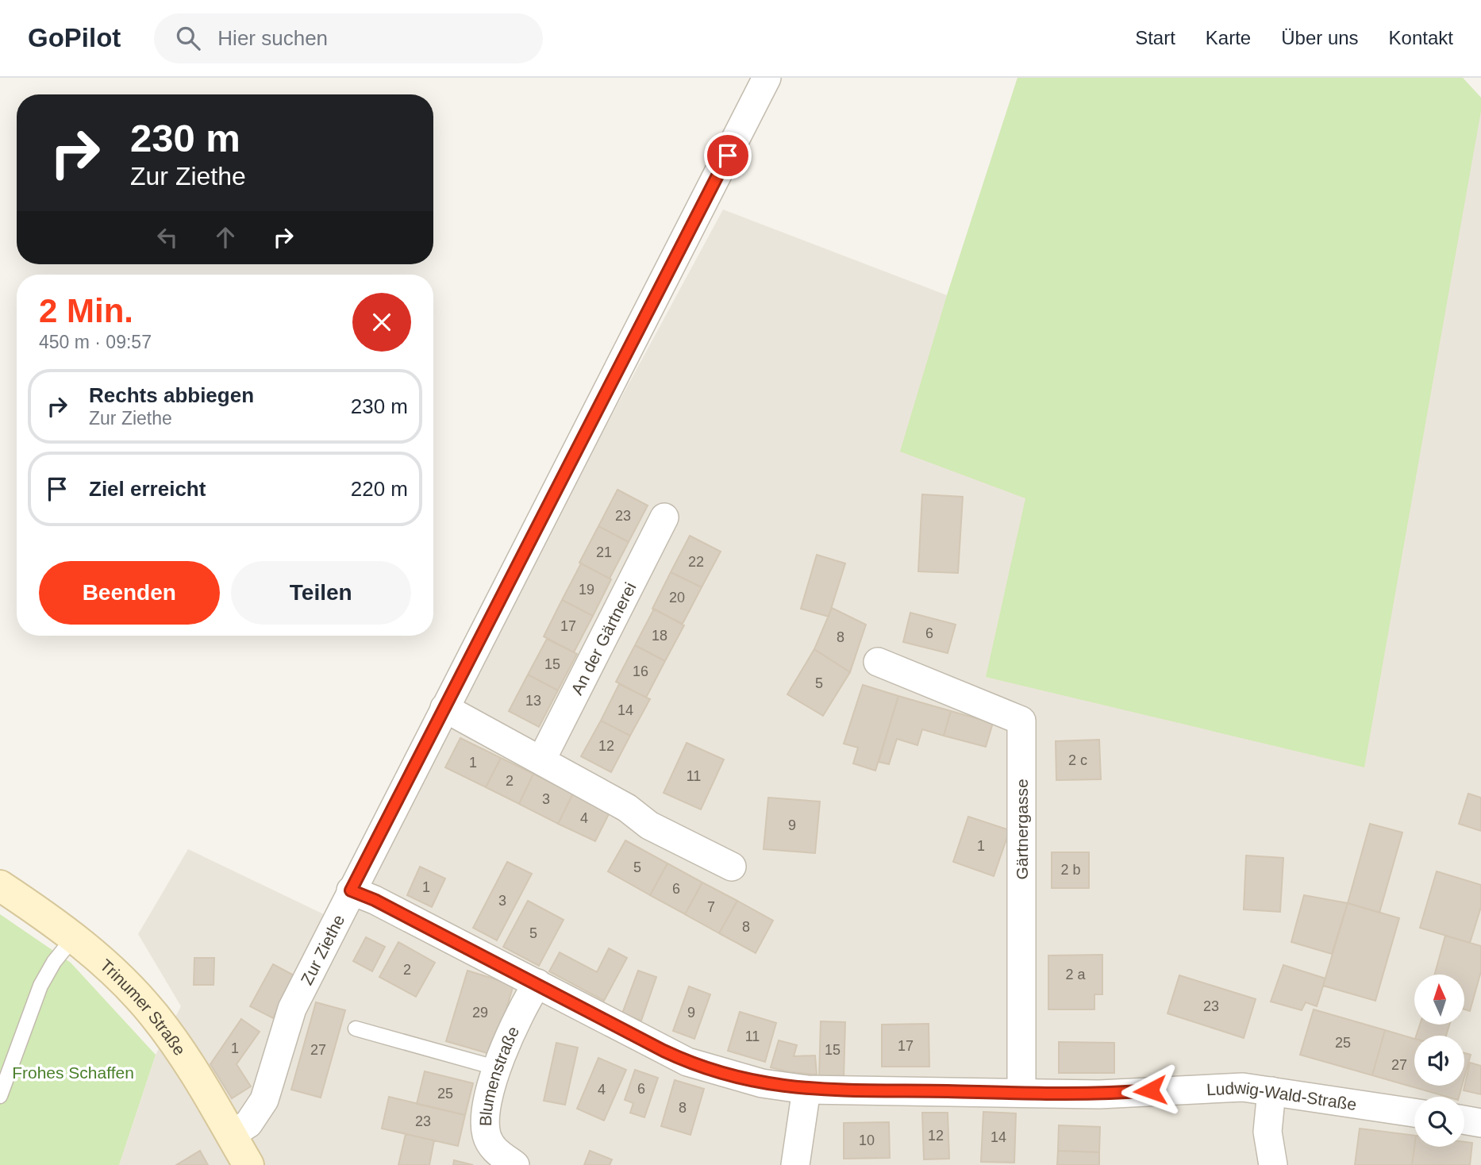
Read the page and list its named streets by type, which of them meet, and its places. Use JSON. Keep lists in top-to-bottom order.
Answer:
{
  "streets": {
    "main road": ["Trinumer Straße"],
    "street": [
      "An der Gärtnerei",
      "Gärtnergasse",
      "Zur Ziethe",
      "Blumenstraße",
      "Ludwig-Wald-Straße"
    ]
  },
  "crossings": [
    ["Gärtnergasse", "Ludwig-Wald-Straße"],
    ["Zur Ziethe", "Trinumer Straße"],
    ["Zur Ziethe", "Ludwig-Wald-Straße"],
    ["Blumenstraße", "Ludwig-Wald-Straße"]
  ],
  "parks": ["Frohes Schaffen"],
  "house_numbers": [
    "23",
    "21",
    "22",
    "19",
    "20",
    "17",
    "6",
    "18",
    "8",
    "15",
    "16",
    "5",
    "13",
    "14",
    "12",
    "2 c",
    "1",
    "11",
    "2",
    "3",
    "4",
    "9",
    "1",
    "5",
    "2 b",
    "1",
    "6",
    "3",
    "7",
    "8",
    "5",
    "2",
    "2 a",
    "23",
    "29",
    "9",
    "11",
    "25",
    "17",
    "1",
    "27",
    "15",
    "27",
    "6",
    "4",
    "25",
    "8",
    "23",
    "12",
    "14",
    "10"
  ],
  "north": "top",
  "page": {
    "header": "GoPilot",
    "search": "Hier suchen",
    "nav": [
      "Start",
      "Karte",
      "Über uns",
      "Kontakt"
    ],
    "turn": ["230 m", "Zur Ziethe"],
    "heading": ["2 Min.", "450 m · 09:57"],
    "list": [
      {
        "name": "Rechts abbiegen",
        "note": "Zur Ziethe",
        "value": "230 m"
      },
      {
        "name": "Ziel erreicht",
        "value": "220 m"
      }
    ],
    "buttons": ["Beenden", "Teilen"]
  }
}
